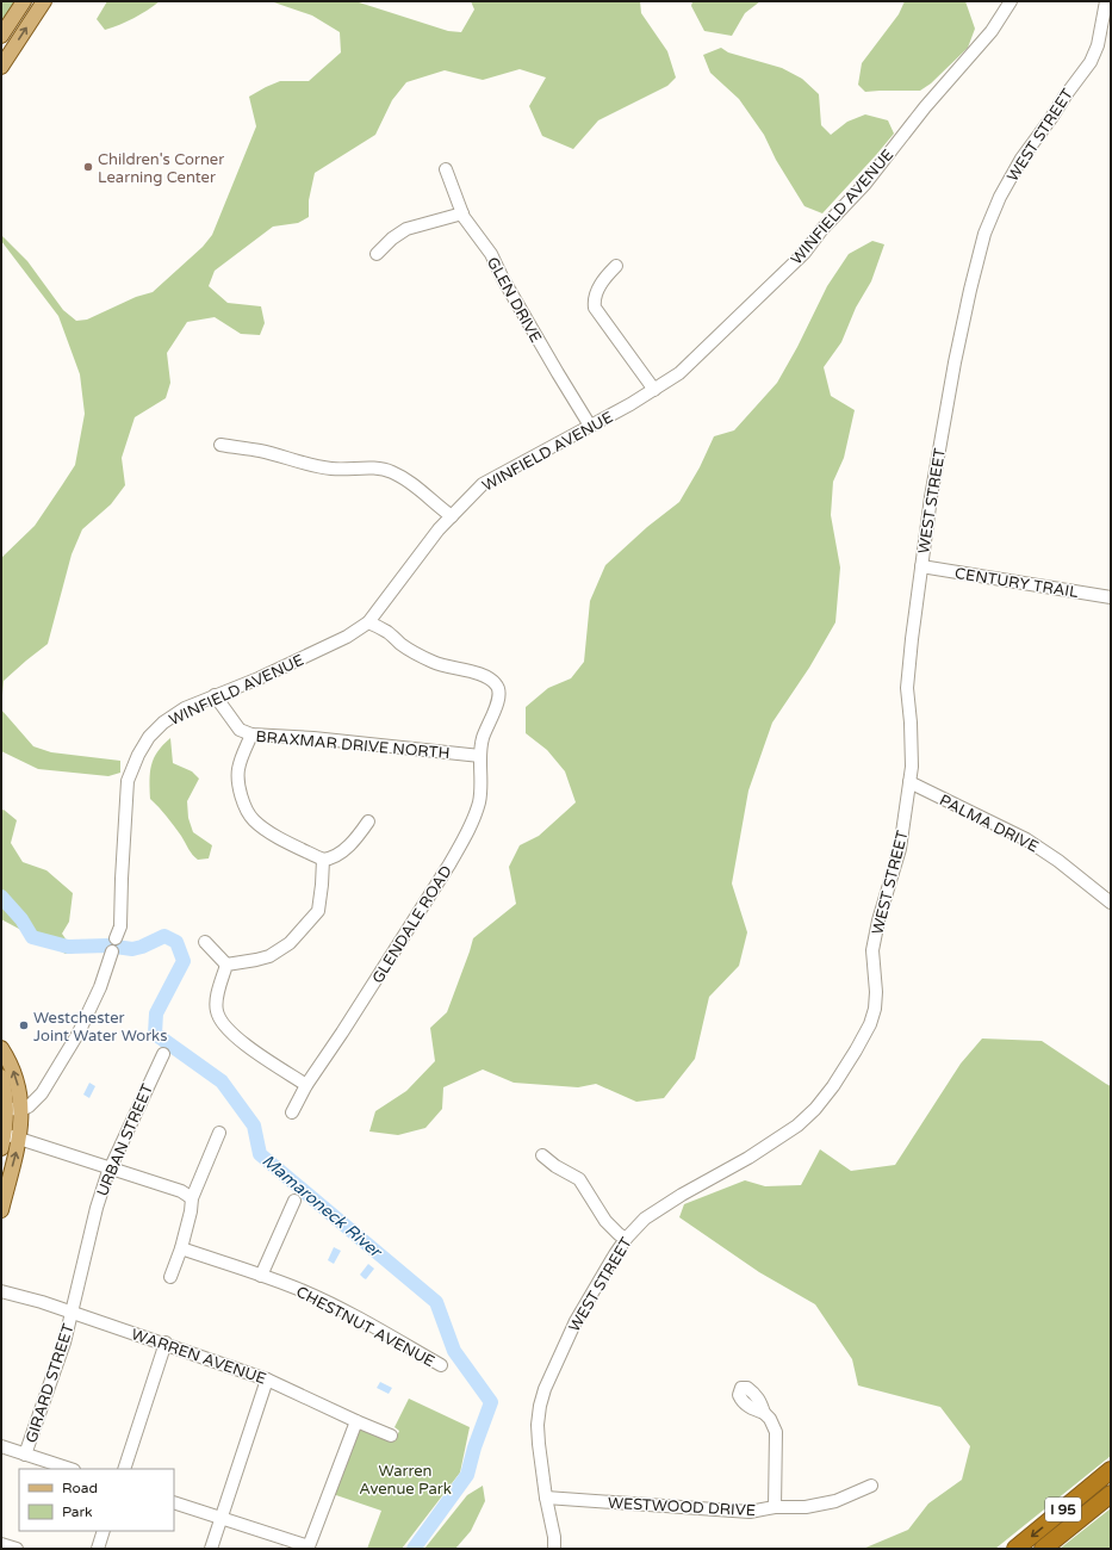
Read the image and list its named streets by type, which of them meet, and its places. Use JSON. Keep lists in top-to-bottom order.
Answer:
{
  "streets": {
    "highway": ["I 95"],
    "street": [
      "WEST STREET",
      "WINFIELD AVENUE",
      "GLEN DRIVE",
      "CENTURY TRAIL",
      "BRAXMAR DRIVE NORTH",
      "PALMA DRIVE",
      "GLENDALE ROAD",
      "URBAN STREET",
      "CHESTNUT AVENUE",
      "WARREN AVENUE",
      "GIRARD STREET",
      "WESTWOOD DRIVE"
    ]
  },
  "crossings": [
    ["WEST STREET", "CENTURY TRAIL"],
    ["WEST STREET", "PALMA DRIVE"],
    ["WEST STREET", "WESTWOOD DRIVE"],
    ["WINFIELD AVENUE", "GLEN DRIVE"],
    ["WINFIELD AVENUE", "BRAXMAR DRIVE NORTH"],
    ["WINFIELD AVENUE", "GLENDALE ROAD"],
    ["BRAXMAR DRIVE NORTH", "GLENDALE ROAD"],
    ["URBAN STREET", "WARREN AVENUE"],
    ["URBAN STREET", "GIRARD STREET"],
    ["WARREN AVENUE", "GIRARD STREET"]
  ],
  "water": ["Mamaroneck River"],
  "parks": ["Warren Avenue Park"],
  "places": ["Children's Corner Learning Center", "Westchester Joint Water Works"],
  "legend": ["Road", "Park"]
}
